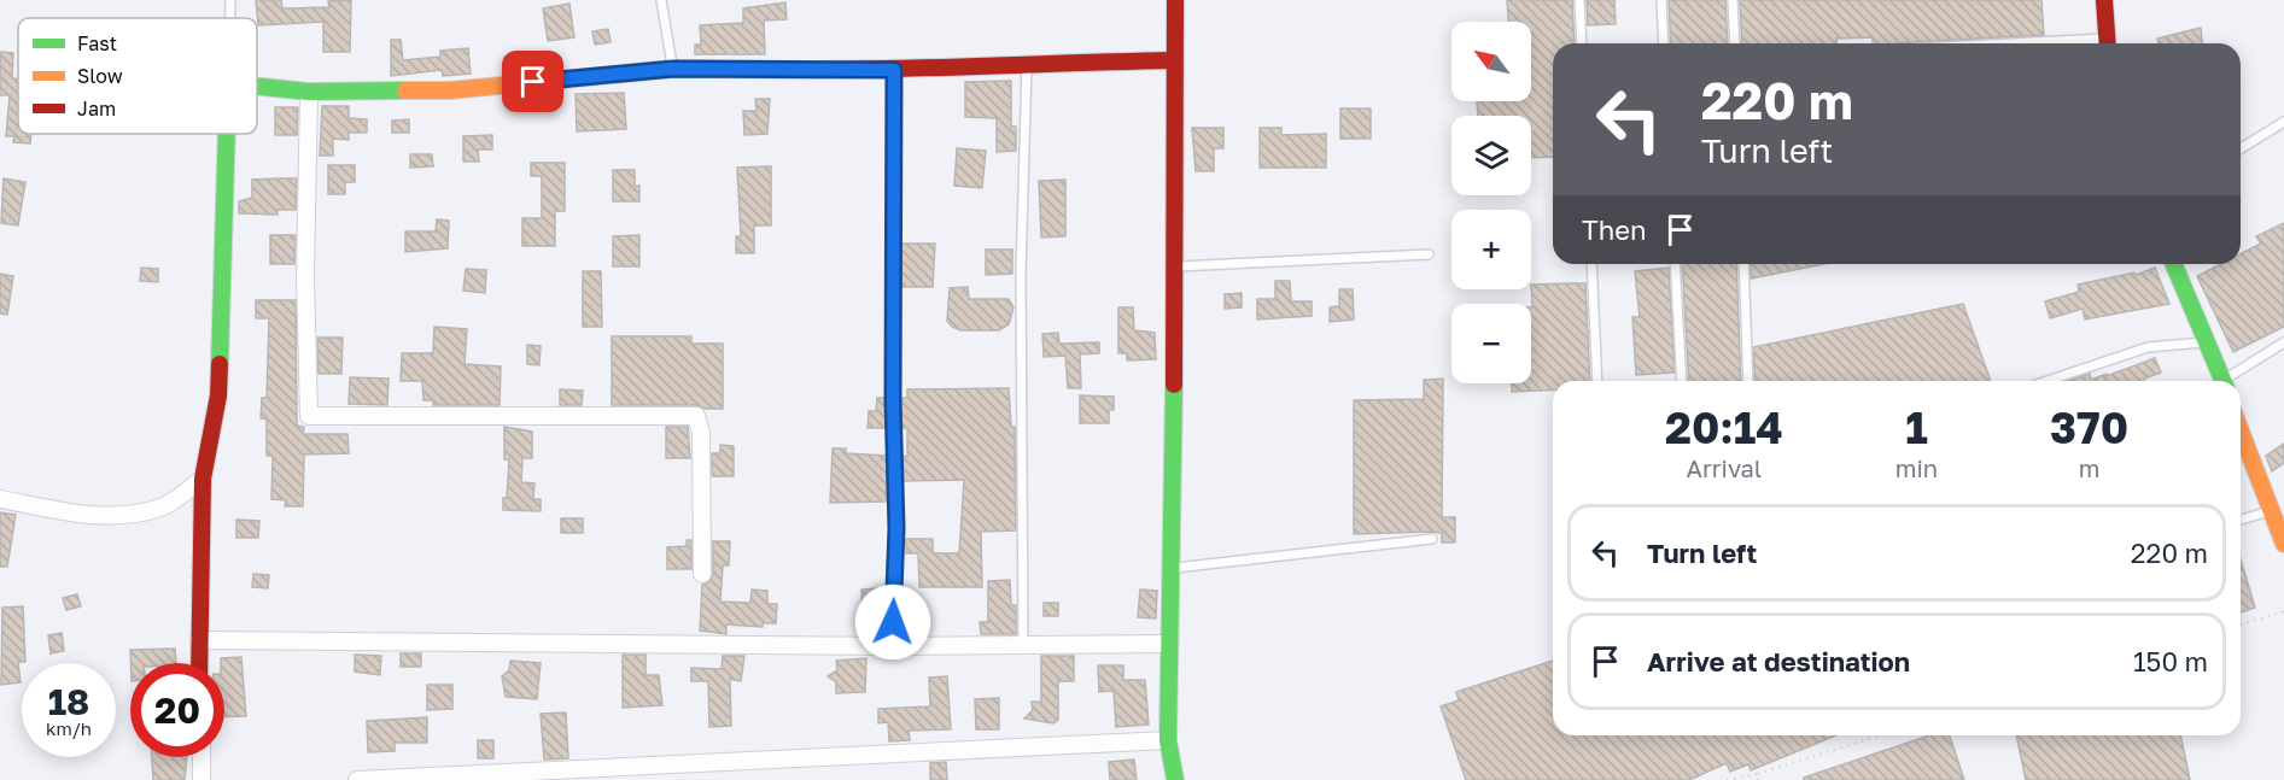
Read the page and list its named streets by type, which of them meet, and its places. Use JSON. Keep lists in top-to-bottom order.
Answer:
{
  "legend": ["Fast", "Slow", "Jam"],
  "north": "top left",
  "page": {
    "map_buttons": ["+", "−"],
    "turn": ["220 m", "Turn left"],
    "then": "Then",
    "eta": [
      "20:14",
      "Arrival",
      "1",
      "min",
      "370",
      "m"
    ],
    "list": [
      {
        "name": "Turn left",
        "value": "220 m"
      },
      {
        "name": "Arrive at destination",
        "value": "150 m"
      }
    ],
    "speed": "18 km/h",
    "limit": "20"
  }
}
